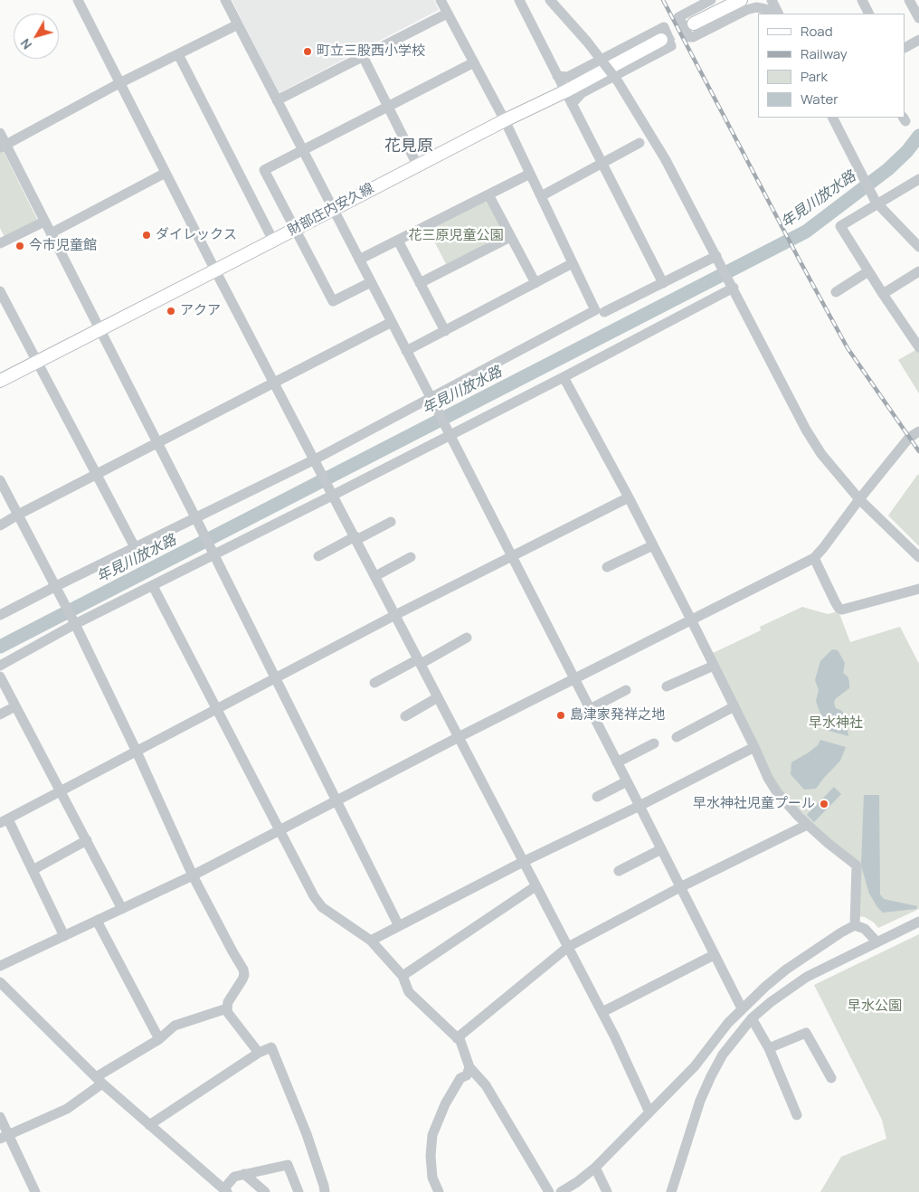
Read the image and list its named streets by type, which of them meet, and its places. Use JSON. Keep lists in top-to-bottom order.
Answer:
{
  "streets": {
    "main road": ["財部庄内安久線"]
  },
  "districts": ["花見原"],
  "water": ["年見川放水路"],
  "parks": ["花三原児童公園", "早水神社", "早水公園"],
  "places": [
    "町立三股西小学校",
    "ダイレックス",
    "今市児童館",
    "アクア",
    "島津家発祥之地",
    "早水神社児童プール"
  ],
  "legend": [
    "Road",
    "Railway",
    "Park",
    "Water"
  ],
  "north": "bottom left"
}
